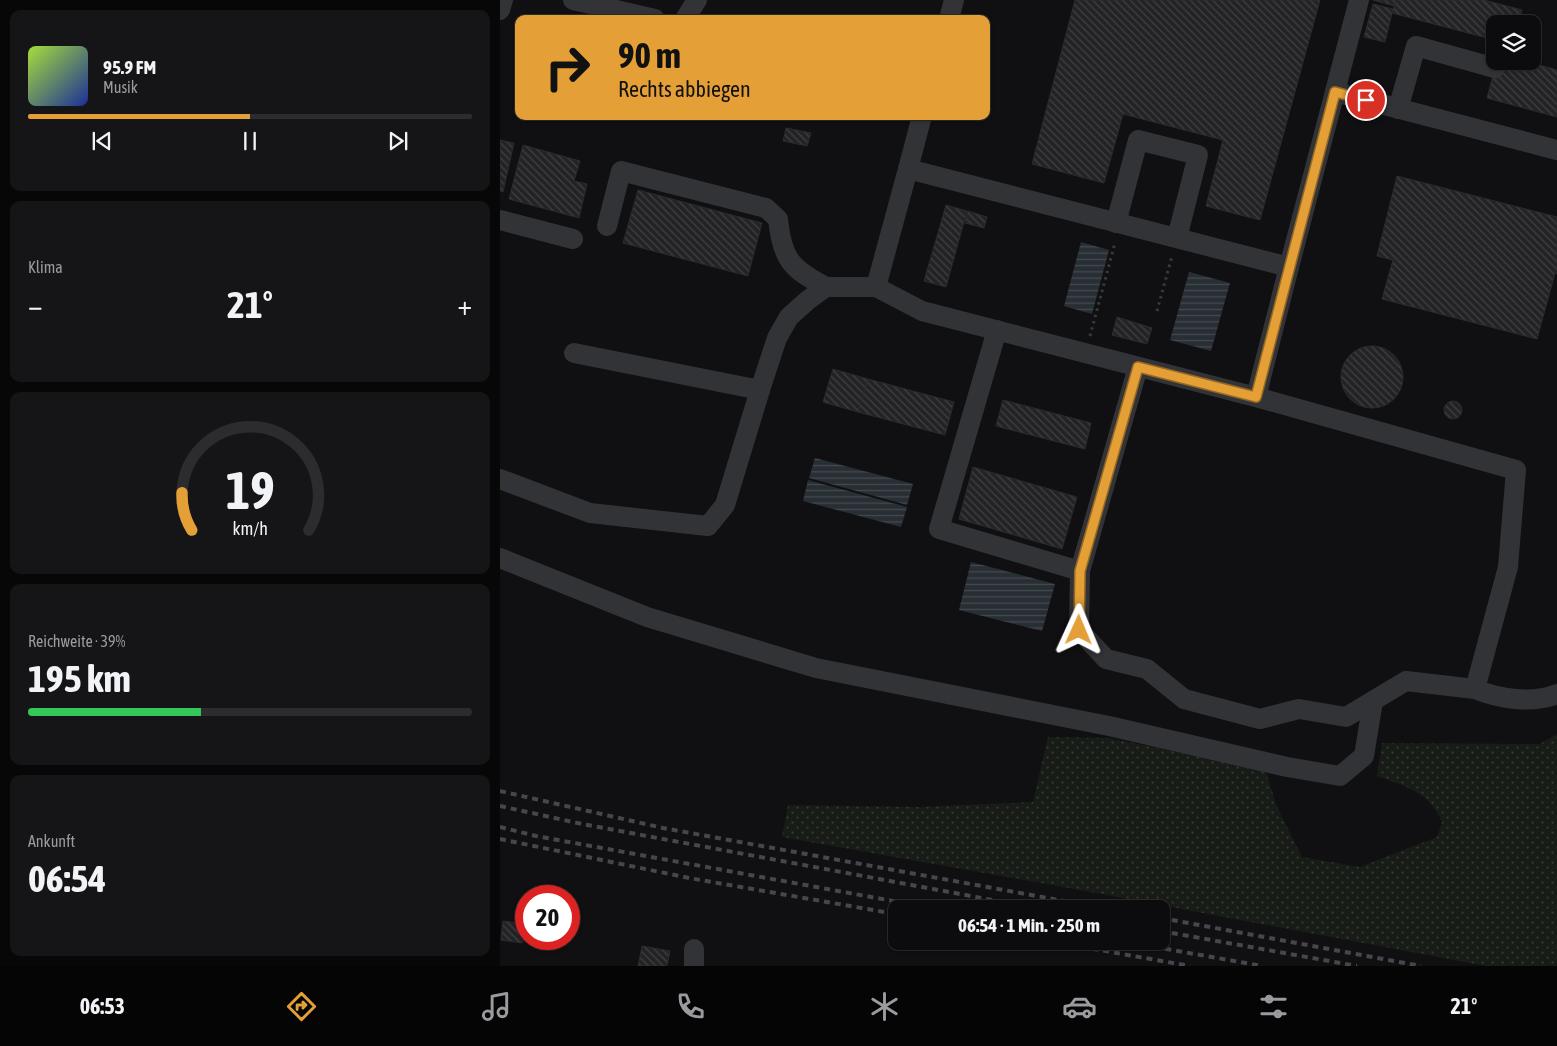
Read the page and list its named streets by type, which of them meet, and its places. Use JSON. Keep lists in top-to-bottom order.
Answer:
{
  "page": {
    "turn": ["90 m", "Rechts abbiegen"],
    "song": ["95.9 FM", "Musik"],
    "tile": [
      "Klima",
      ["Reichweite · 39%", "195 km"],
      ["Ankunft", "06:54"]
    ],
    "heat": ["−", "21°", "+"],
    "limit": "20",
    "trip": "06:54 · 1 Min. · 250 m",
    "tabs": ["06:53", "21°"],
    "gauge": ["19", "km/h"]
  }
}
